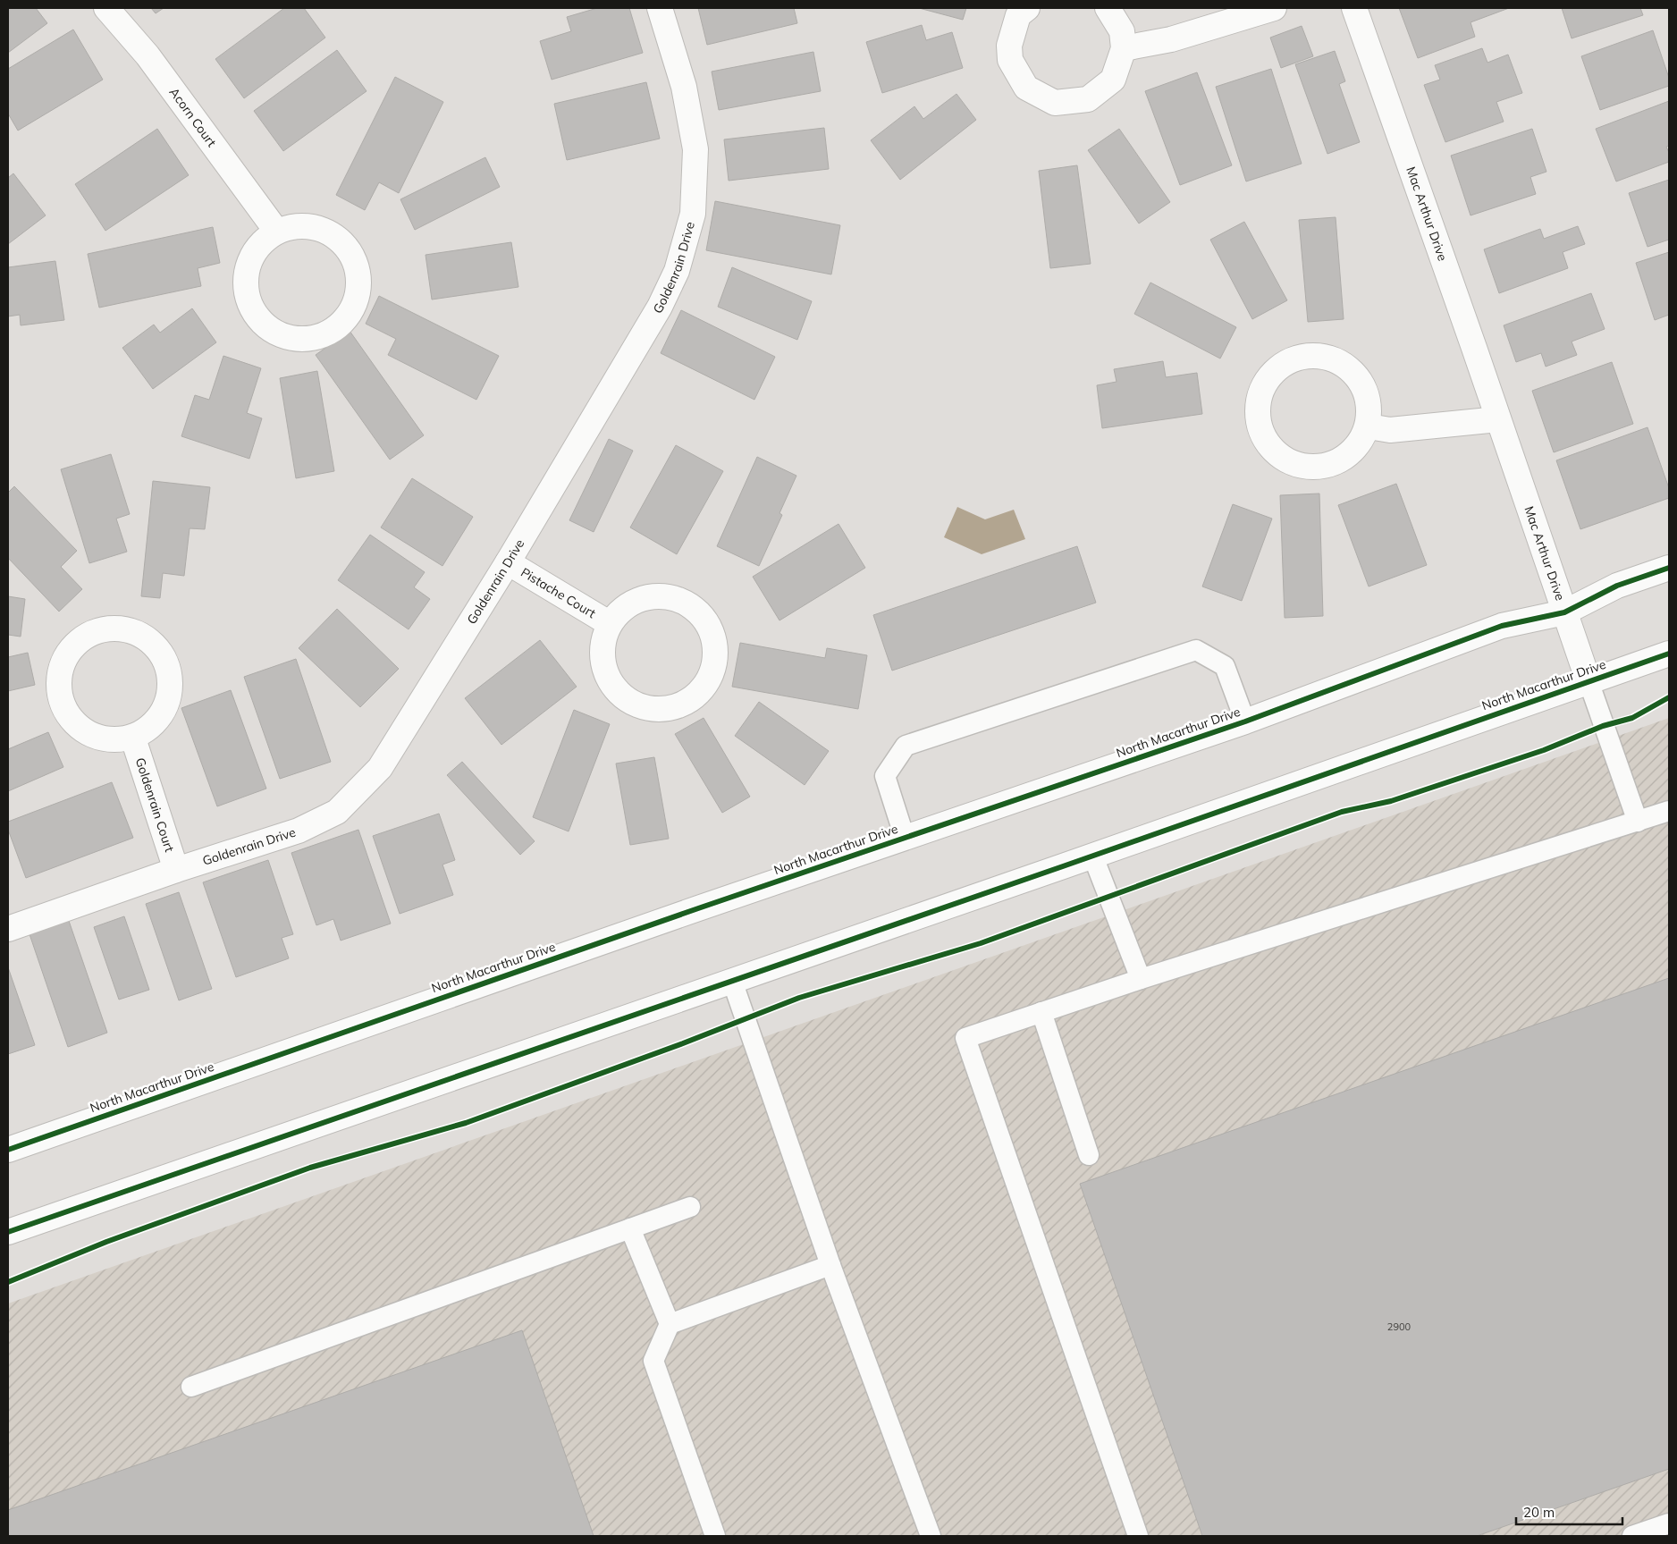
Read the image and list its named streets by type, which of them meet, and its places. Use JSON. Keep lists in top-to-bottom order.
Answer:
{
  "streets": {
    "street": [
      "Acorn Court",
      "Mac Arthur Drive",
      "Goldenrain Drive",
      "Pistache Court",
      "North Macarthur Drive",
      "Goldenrain Court"
    ]
  },
  "crossings": [
    ["Mac Arthur Drive", "North Macarthur Drive"],
    ["Goldenrain Drive", "Pistache Court"],
    ["Goldenrain Drive", "Goldenrain Court"]
  ],
  "house_numbers": ["2900"],
  "scale_bar": "20 m"
}
